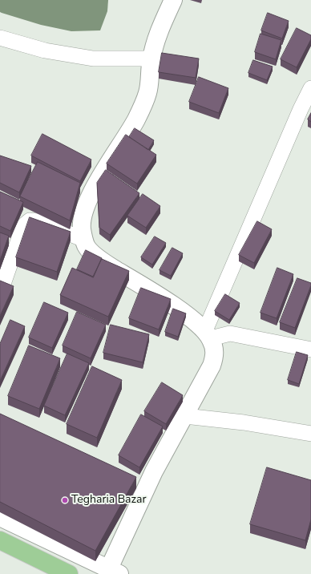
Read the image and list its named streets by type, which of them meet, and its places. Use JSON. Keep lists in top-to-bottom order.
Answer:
{
  "places": ["Tegharia Bazar"]
}
